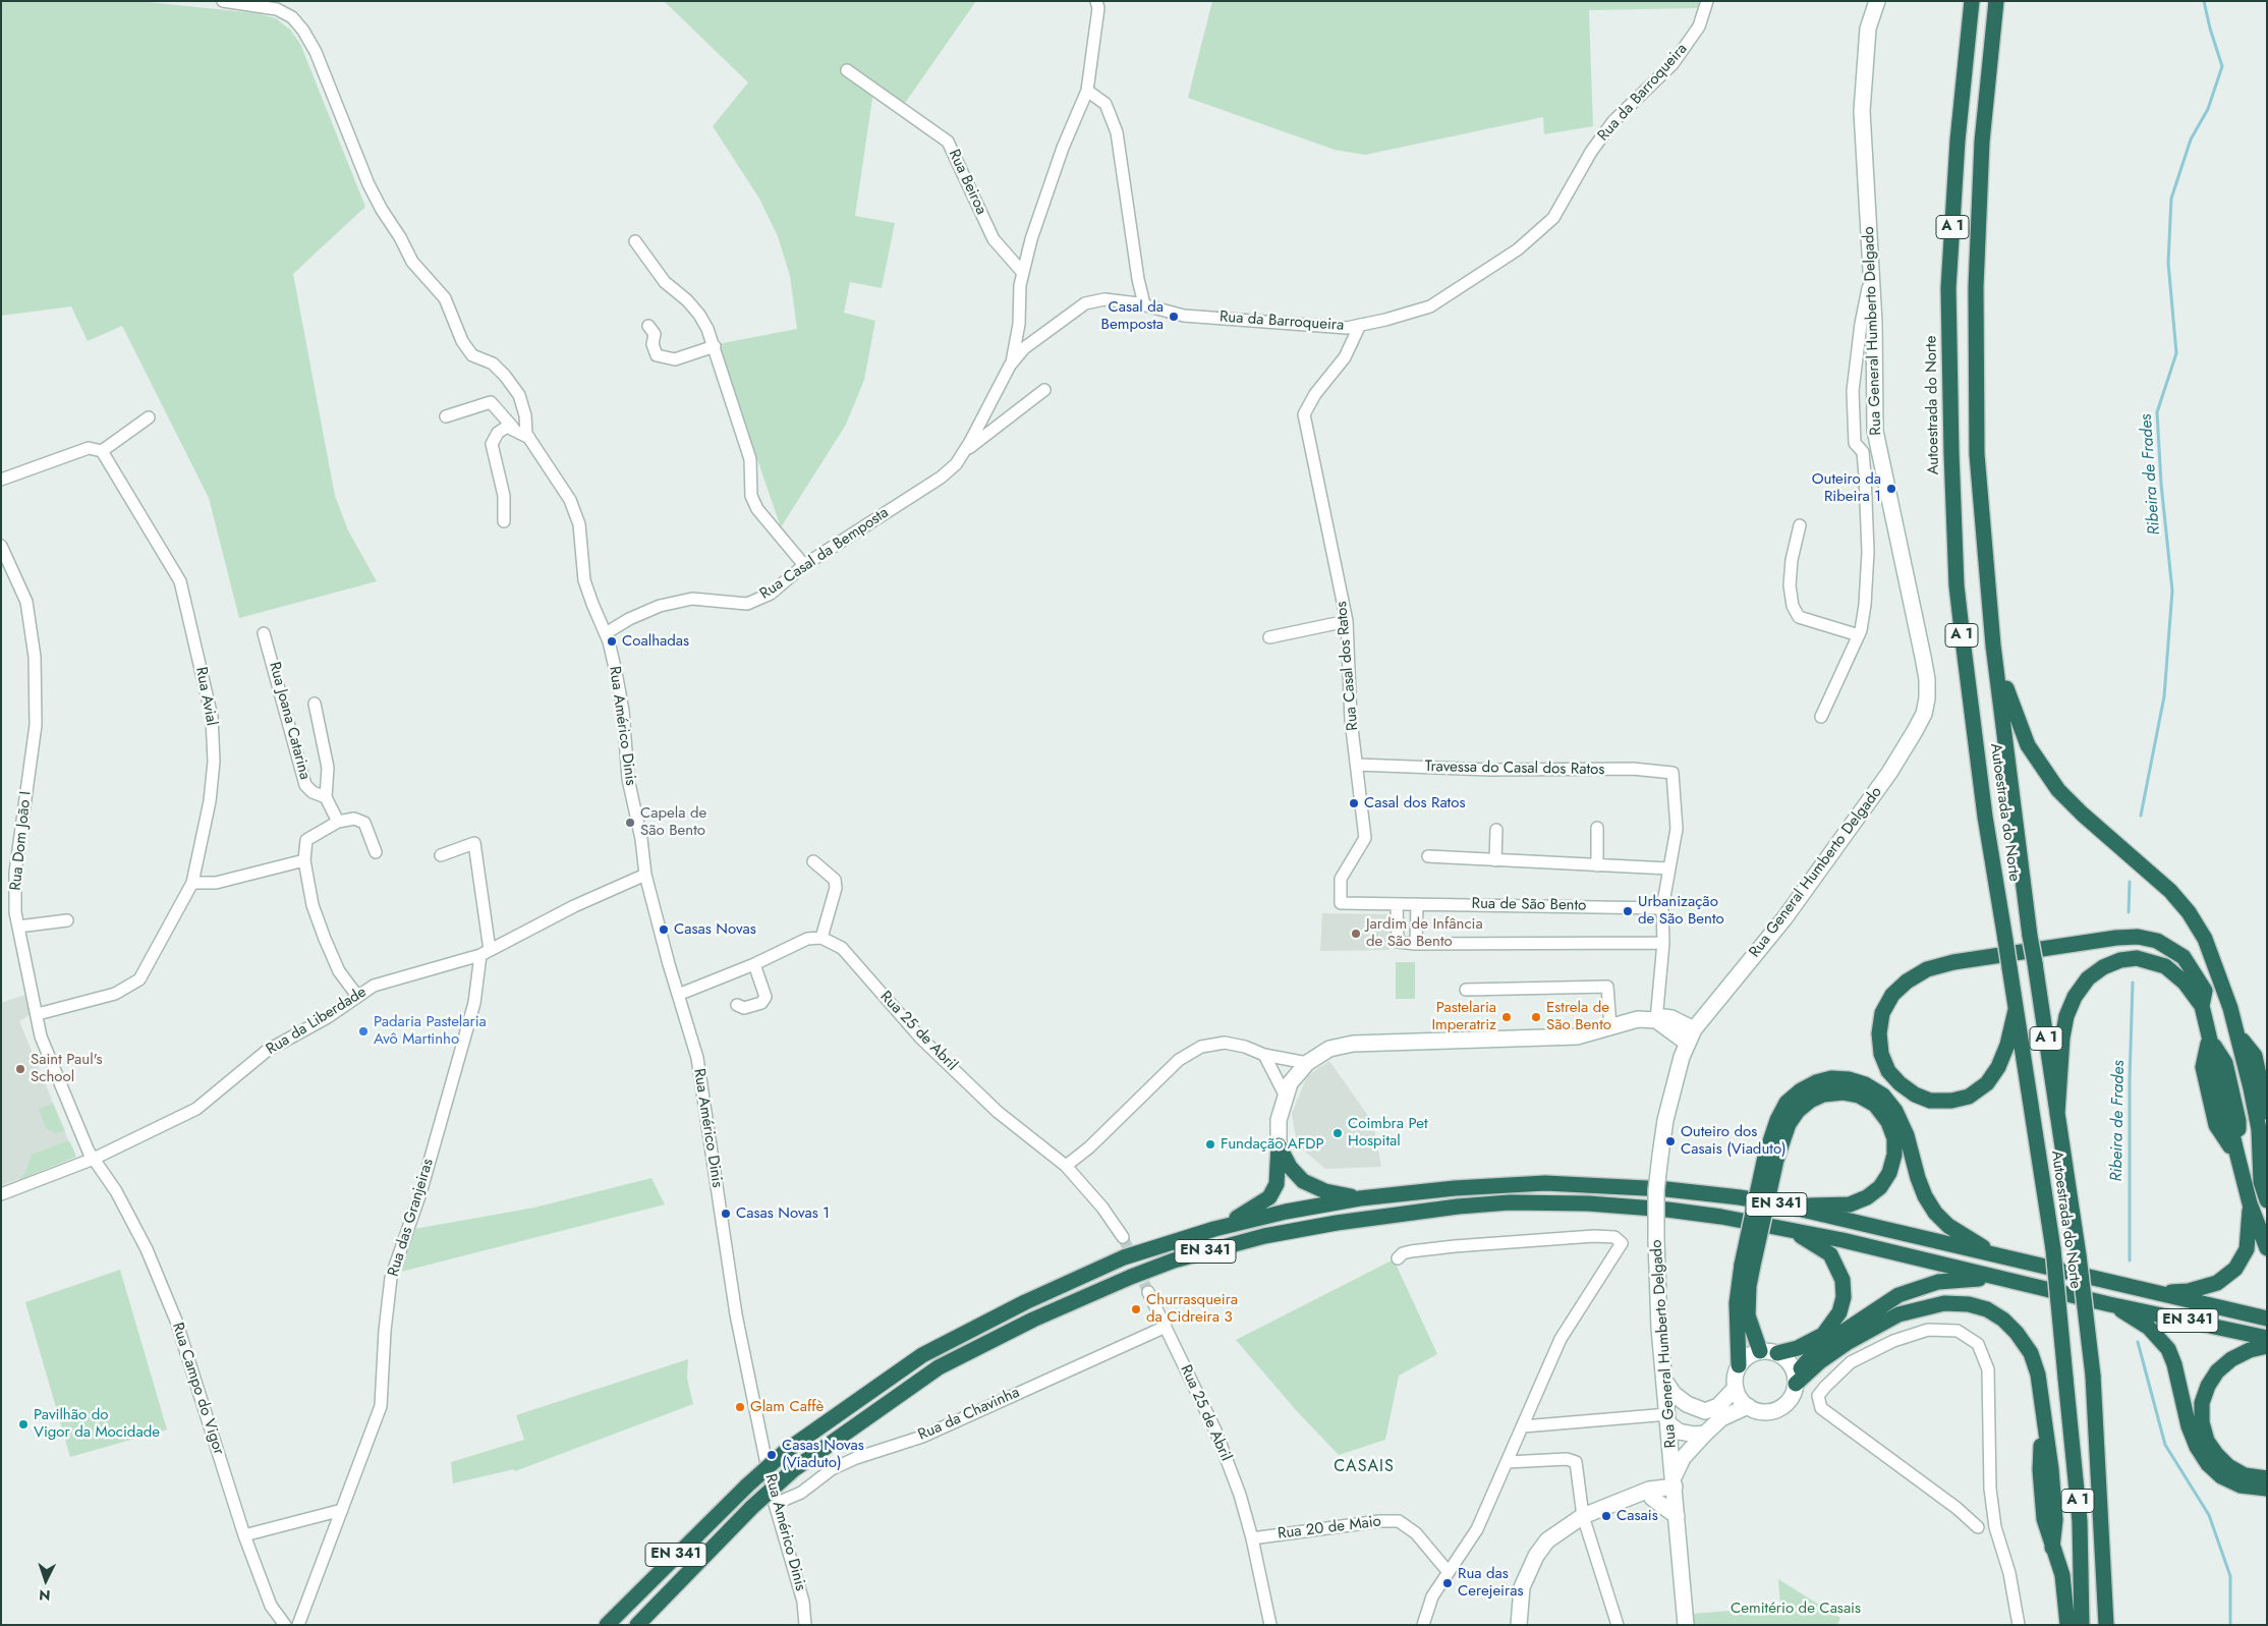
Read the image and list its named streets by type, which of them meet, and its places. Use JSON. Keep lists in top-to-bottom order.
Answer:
{
  "streets": {
    "highway": ["A 1", "Autoestrada do Norte", "EN 341"],
    "main road": ["Rua General Humberto Delgado"],
    "street": [
      "Rua da Barroqueira",
      "Rua Beiroa",
      "Rua Casal da Bemposta",
      "Rua Casal dos Ratos",
      "Rua Avial",
      "Rua Joana Catarina",
      "Rua Américo Dinis",
      "Travessa do Casal dos Ratos",
      "Rua Dom João I",
      "Rua de São Bento",
      "Rua da Liberdade",
      "Rua 25 de Abril",
      "Rua das Granjeiras",
      "Rua Campo do Vigor",
      "Rua da Chavinha",
      "Rua 20 de Maio"
    ]
  },
  "crossings": [
    ["Rua da Barroqueira", "Rua Casal da Bemposta"],
    ["Rua da Barroqueira", "Rua Casal dos Ratos"],
    ["Rua Casal da Bemposta", "Rua Américo Dinis"],
    ["Rua Casal dos Ratos", "Travessa do Casal dos Ratos"],
    ["Rua Casal dos Ratos", "Rua de São Bento"],
    ["Rua Avial", "Rua Dom João I"],
    ["Rua Américo Dinis", "Rua da Liberdade"],
    ["Rua Américo Dinis", "Rua da Chavinha"],
    ["Rua Dom João I", "Rua da Liberdade"],
    ["Rua Dom João I", "Rua Campo do Vigor"],
    ["Rua da Liberdade", "Rua das Granjeiras"],
    ["Rua da Liberdade", "Rua Campo do Vigor"],
    ["Rua 25 de Abril", "Rua da Chavinha"],
    ["Rua 25 de Abril", "Rua 20 de Maio"]
  ],
  "districts": ["CASAIS"],
  "water": ["Ribeira de Frades"],
  "parks": ["Cemitério de Casais"],
  "places": [
    "Casal da Bemposta",
    "Outeiro da Ribeira 1",
    "Coalhadas",
    "Casal dos Ratos",
    "Capela de São Bento",
    "Urbanização de São Bento",
    "Casas Novas",
    "Jardim de Infância de São Bento",
    "Pastelaria Imperatriz",
    "Estrela de São Bento",
    "Padaria Pastelaria Avô Martinho",
    "Saint Paul's School",
    "Coimbra Pet Hospital",
    "Outeiro dos Casais (Viaduto)",
    "Fundação AFDP",
    "Casas Novas 1",
    "Churrasqueira da Cidreira 3",
    "Glam Caffè",
    "Pavilhão do Vigor da Mocidade",
    "Casas Novas (Viaduto)",
    "Casais",
    "Rua das Cerejeiras"
  ],
  "north": "bottom"
}
